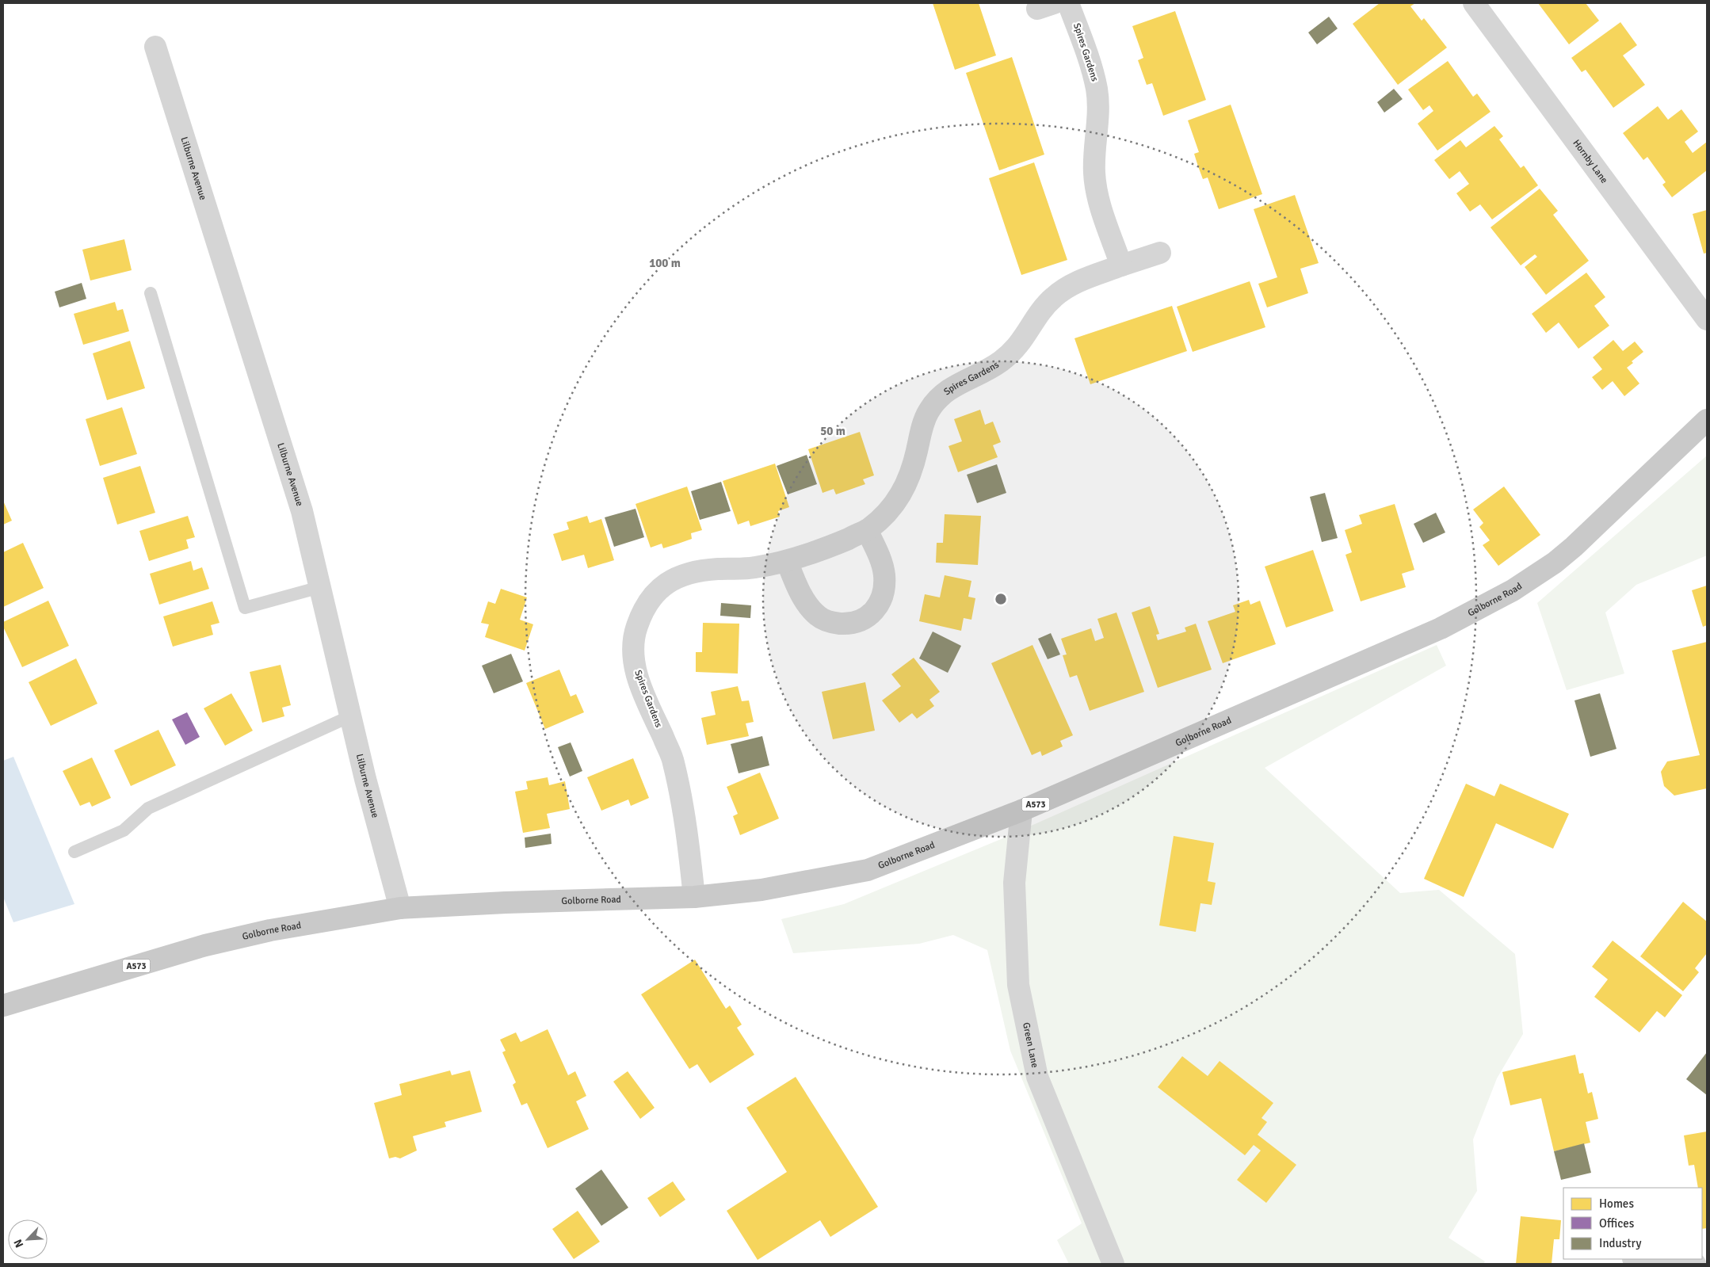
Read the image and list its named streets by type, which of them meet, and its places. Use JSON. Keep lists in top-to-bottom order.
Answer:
{
  "streets": {
    "main road": ["Golborne Road", "A573"],
    "street": [
      "Spires Gardens",
      "Hornby Lane",
      "Lilburne Avenue",
      "Green Lane"
    ]
  },
  "crossings": [
    ["Spires Gardens", "Golborne Road"],
    ["Lilburne Avenue", "Golborne Road"],
    ["Golborne Road", "Green Lane"]
  ],
  "legend": ["Homes", "Offices", "Industry"],
  "north": "bottom left",
  "rings": ["100 m", "50 m"]
}
